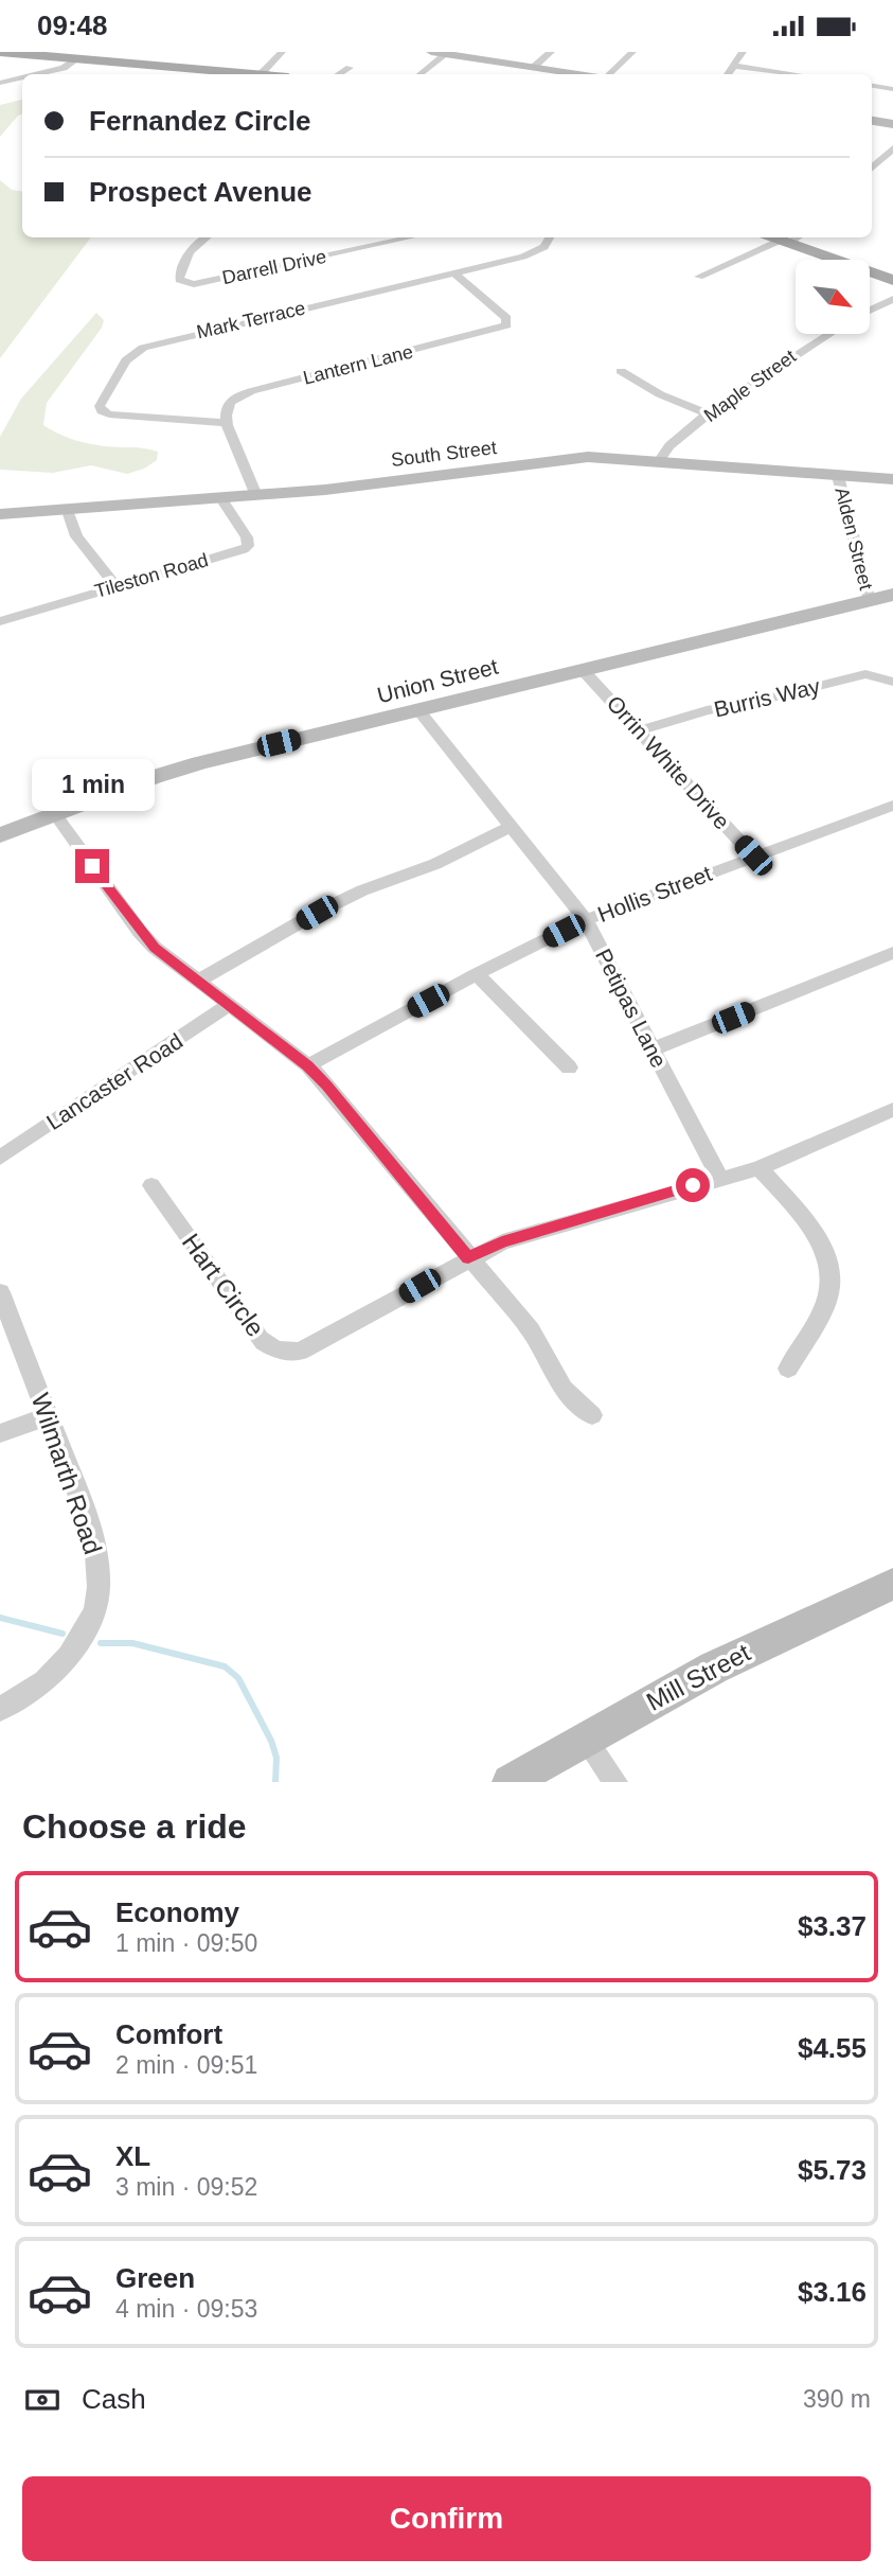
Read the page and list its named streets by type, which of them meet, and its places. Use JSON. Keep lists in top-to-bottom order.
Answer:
{
  "streets": {
    "main road": ["South Street", "Union Street", "Mill Street"],
    "street": [
      "Darrell Drive",
      "Mark Terrace",
      "Lantern Lane",
      "Maple Street",
      "Alden Street",
      "Tileston Road",
      "Burris Way",
      "Orrin White Drive",
      "Hollis Street",
      "Petipas Lane",
      "Lancaster Road",
      "Hart Circle",
      "Wilmarth Road"
    ]
  },
  "crossings": [
    ["Mark Terrace", "Lantern Lane"],
    ["Maple Street", "South Street"],
    ["South Street", "Alden Street"],
    ["South Street", "Tileston Road"],
    ["Alden Street", "Union Street"],
    ["Union Street", "Orrin White Drive"],
    ["Union Street", "Petipas Lane"],
    ["Burris Way", "Orrin White Drive"],
    ["Orrin White Drive", "Hollis Street"],
    ["Hollis Street", "Petipas Lane"],
    ["Petipas Lane", "Hart Circle"]
  ],
  "north": "bottom right",
  "page": {
    "status": "09:48",
    "banner": ["Fernandez Circle", "Prospect Avenue"],
    "bubble": "1 min",
    "heading": "Choose a ride",
    "list": [
      {
        "name": "Economy",
        "note": "1 min · 09:50",
        "value": "$3.37"
      },
      {
        "name": "Comfort",
        "note": "2 min · 09:51",
        "value": "$4.55"
      },
      {
        "name": "XL",
        "note": "3 min · 09:52",
        "value": "$5.73"
      },
      {
        "name": "Green",
        "note": "4 min · 09:53",
        "value": "$3.16"
      }
    ],
    "pay": ["Cash", "390 m"],
    "buttons": "Confirm"
  }
}
